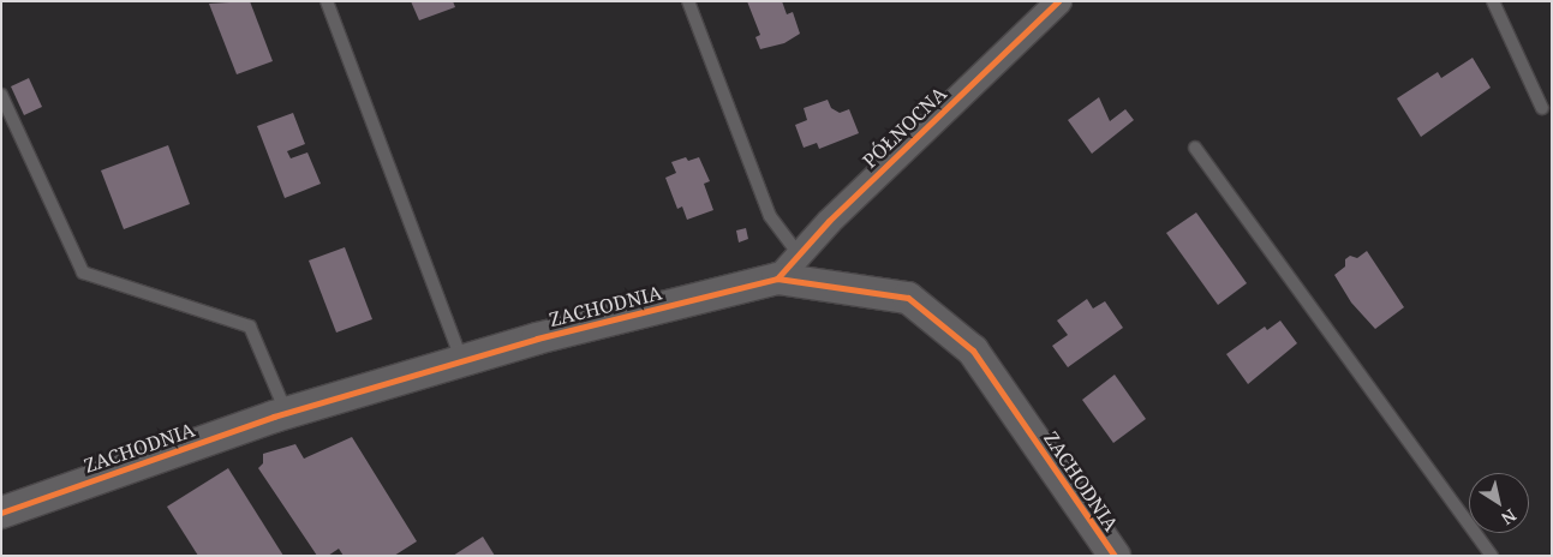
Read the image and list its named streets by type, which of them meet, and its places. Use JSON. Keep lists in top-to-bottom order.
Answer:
{
  "streets": {
    "street": ["PÓŁNOCNA", "ZACHODNIA"]
  },
  "crossings": [
    ["PÓŁNOCNA", "ZACHODNIA"]
  ],
  "north": "bottom right"
}
